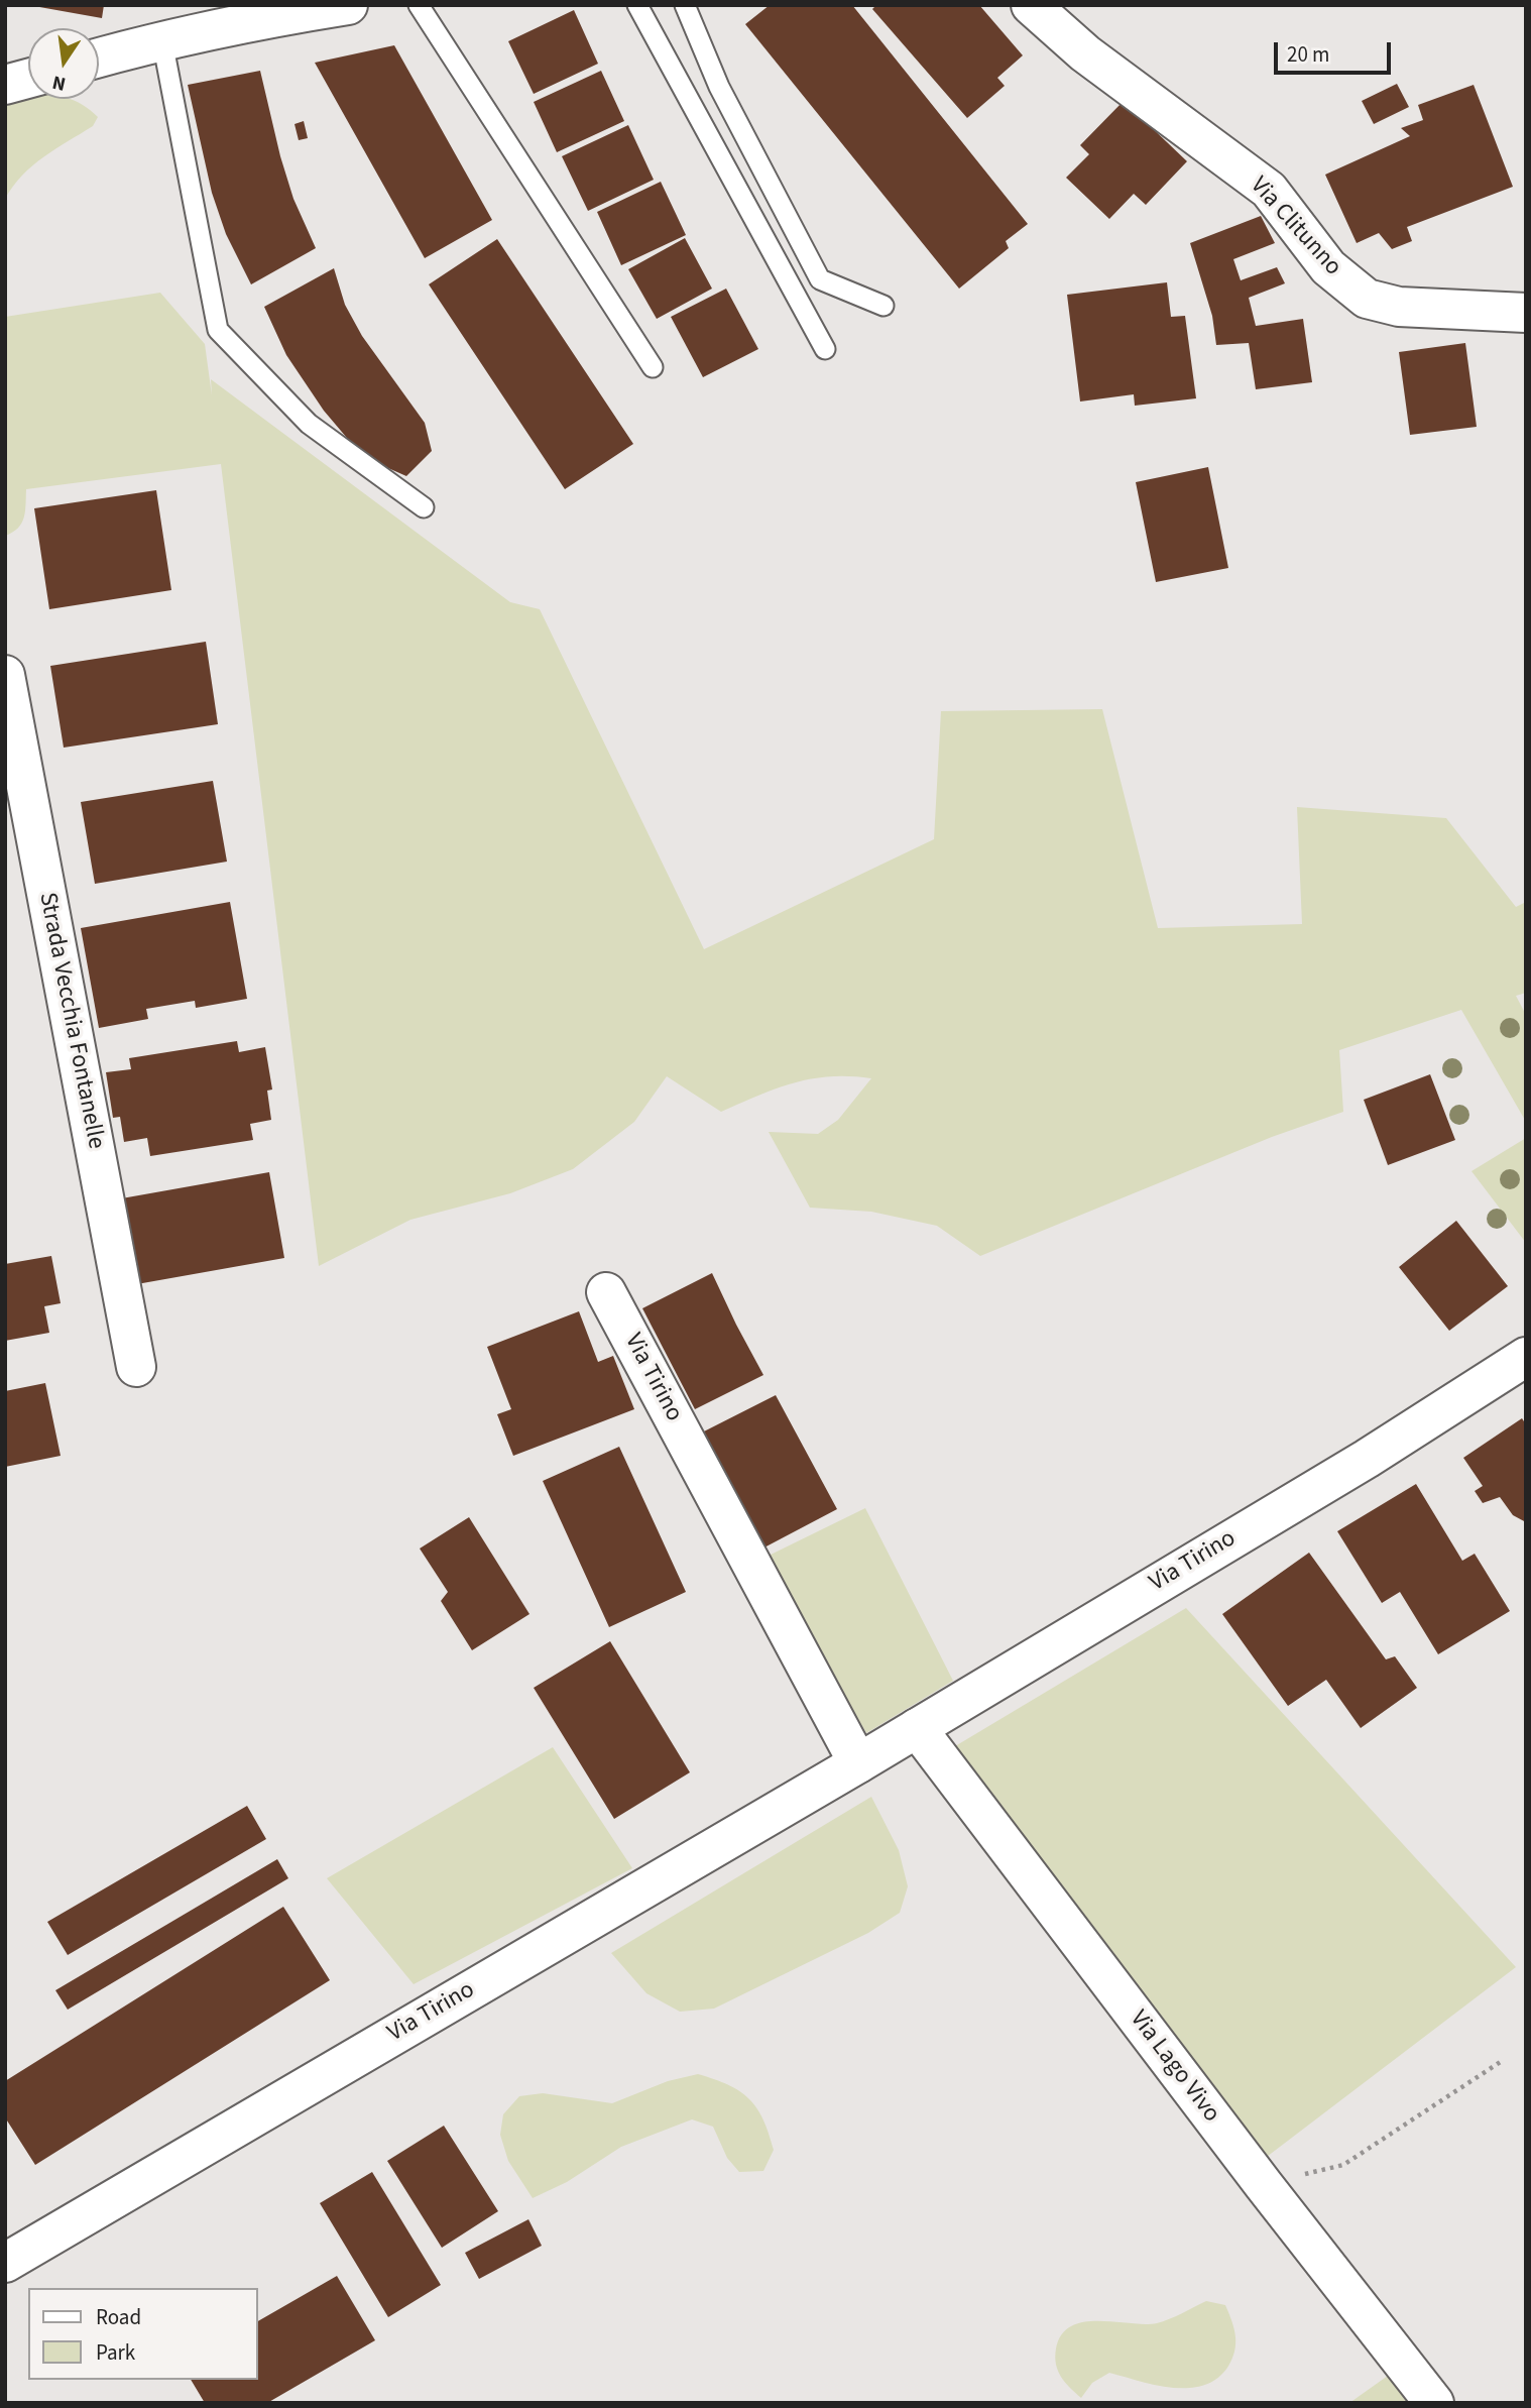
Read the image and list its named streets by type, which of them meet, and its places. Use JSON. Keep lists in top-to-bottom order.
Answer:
{
  "streets": {
    "street": [
      "Via Clitunno",
      "Strada Vecchia Fontanelle",
      "Via Tirino",
      "Via Lago Vivo"
    ]
  },
  "crossings": [
    ["Via Tirino", "Via Lago Vivo"]
  ],
  "legend": ["Road", "Park"],
  "scale_bar": "20 m",
  "north": "bottom"
}
